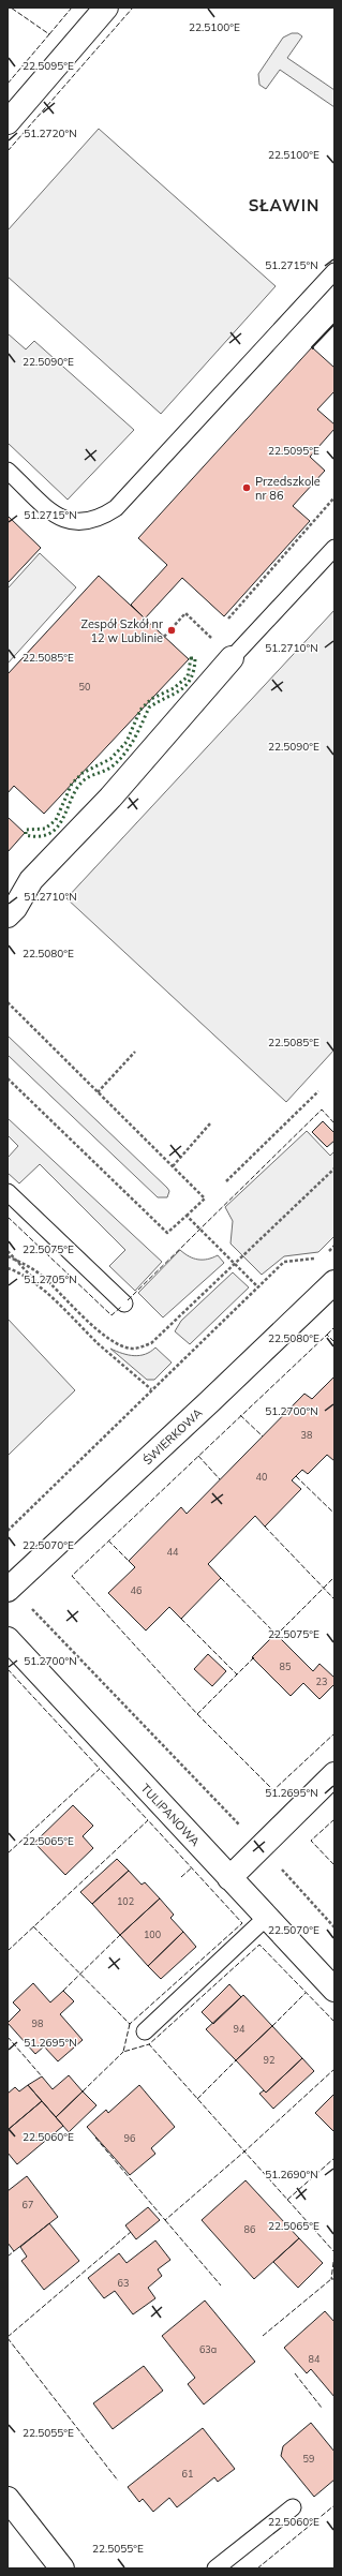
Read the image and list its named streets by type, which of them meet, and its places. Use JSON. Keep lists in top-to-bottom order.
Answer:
{
  "streets": {
    "street": ["ŚWIERKOWA", "TULIPANOWA"]
  },
  "districts": ["SŁAWIN"],
  "places": ["Przedszkole nr 86", "Zespół Szkół nr 12 w Lublinie"],
  "house_numbers": [
    "50",
    "38",
    "40",
    "44",
    "46",
    "85",
    "23",
    "102",
    "100",
    "98",
    "94",
    "92",
    "96",
    "67",
    "86",
    "63",
    "63a",
    "84",
    "59",
    "61"
  ],
  "coordinates": [
    "22.5100°E",
    "22.5095°E",
    "51.2720°N",
    "51.2715°N",
    "22.5090°E",
    "51.2710°N",
    "22.5085°E",
    "22.5080°E",
    "22.5075°E",
    "51.2705°N",
    "51.2700°N",
    "22.5070°E",
    "51.2695°N",
    "22.5065°E",
    "22.5060°E",
    "51.2690°N",
    "22.5055°E"
  ]
}
